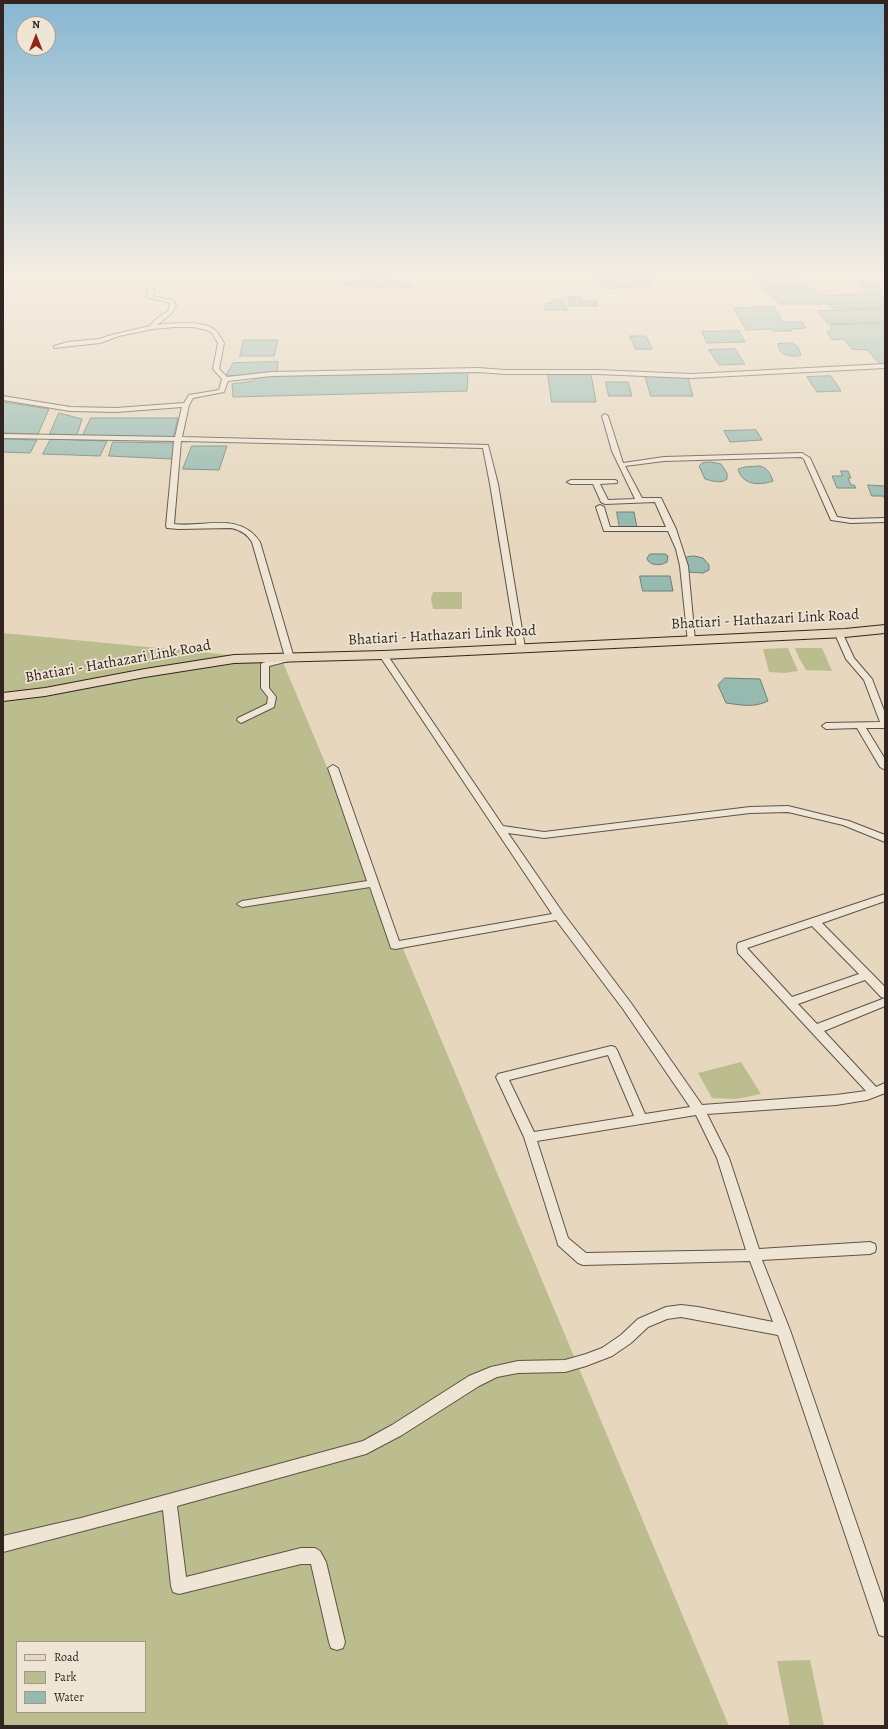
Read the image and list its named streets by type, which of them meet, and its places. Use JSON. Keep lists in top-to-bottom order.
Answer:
{
  "streets": {
    "main road": ["Bhatiari - Hathazari Link Road"]
  },
  "legend": ["Road", "Park", "Water"],
  "north": "top"
}
